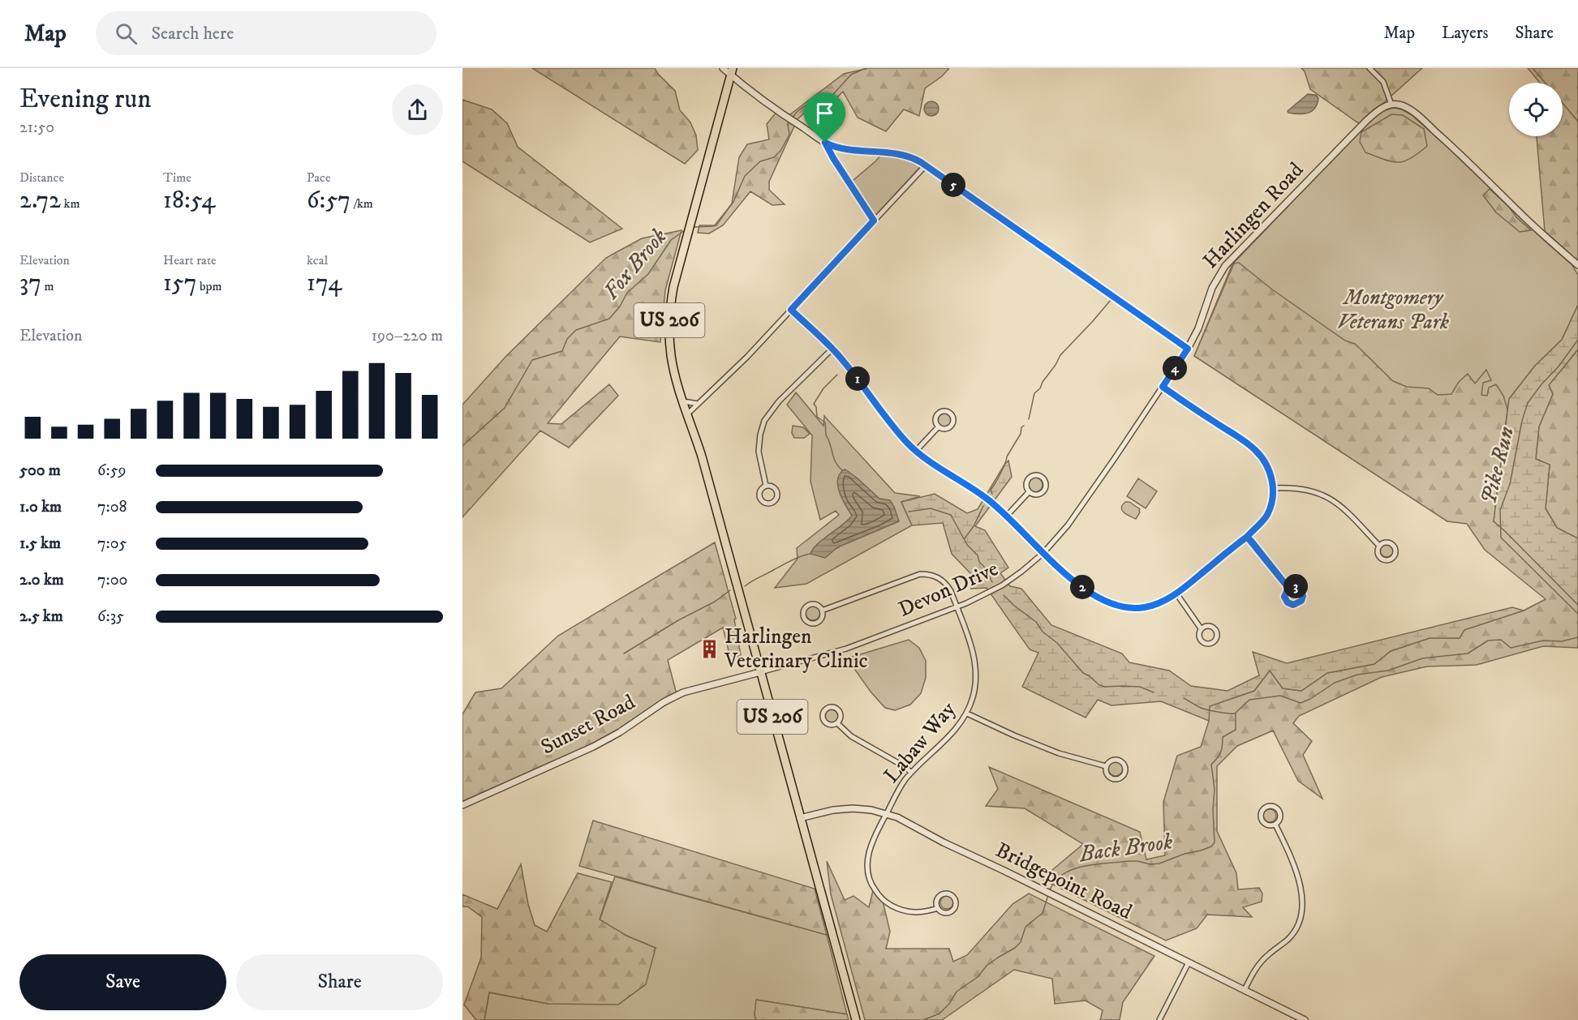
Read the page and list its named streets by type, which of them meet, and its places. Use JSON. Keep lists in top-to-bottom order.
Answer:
{
  "streets": {
    "highway": ["US 206"],
    "street": [
      "Harlingen Road",
      "Devon Drive",
      "Sunset Road",
      "Labaw Way",
      "Bridgepoint Road"
    ]
  },
  "crossings": [
    ["Harlingen Road", "Devon Drive"],
    ["US 206", "Devon Drive"],
    ["US 206", "Sunset Road"],
    ["US 206", "Bridgepoint Road"],
    ["Devon Drive", "Sunset Road"],
    ["Devon Drive", "Labaw Way"],
    ["Labaw Way", "Bridgepoint Road"]
  ],
  "water": ["Fox Brook", "Pike Run", "Back Brook"],
  "parks": ["Montgomery Veterans Park"],
  "places": {
    "building": ["Harlingen Veterinary Clinic"]
  },
  "page": {
    "header": "Map",
    "search": "Search here",
    "nav": ["Map", "Layers", "Share"],
    "heading": ["Evening run", "21:50"],
    "stats": [
      ["Distance", "2.72 km"],
      ["Time", "18:54"],
      ["Pace", "6:57 /km"],
      ["Elevation", "37 m"],
      ["Heart rate", "157 bpm"],
      ["kcal", "174"]
    ],
    "pins": [
      "5",
      "4",
      "1",
      "3",
      "2"
    ],
    "chart": ["Elevation", "190–220 m"],
    "list": [
      {
        "name": "500 m",
        "note": "6:59"
      },
      {
        "name": "1.0 km",
        "note": "7:08"
      },
      {
        "name": "1.5 km",
        "note": "7:05"
      },
      {
        "name": "2.0 km",
        "note": "7:00"
      },
      {
        "name": "2.5 km",
        "note": "6:35"
      }
    ],
    "buttons": ["Save", "Share"]
  }
}
